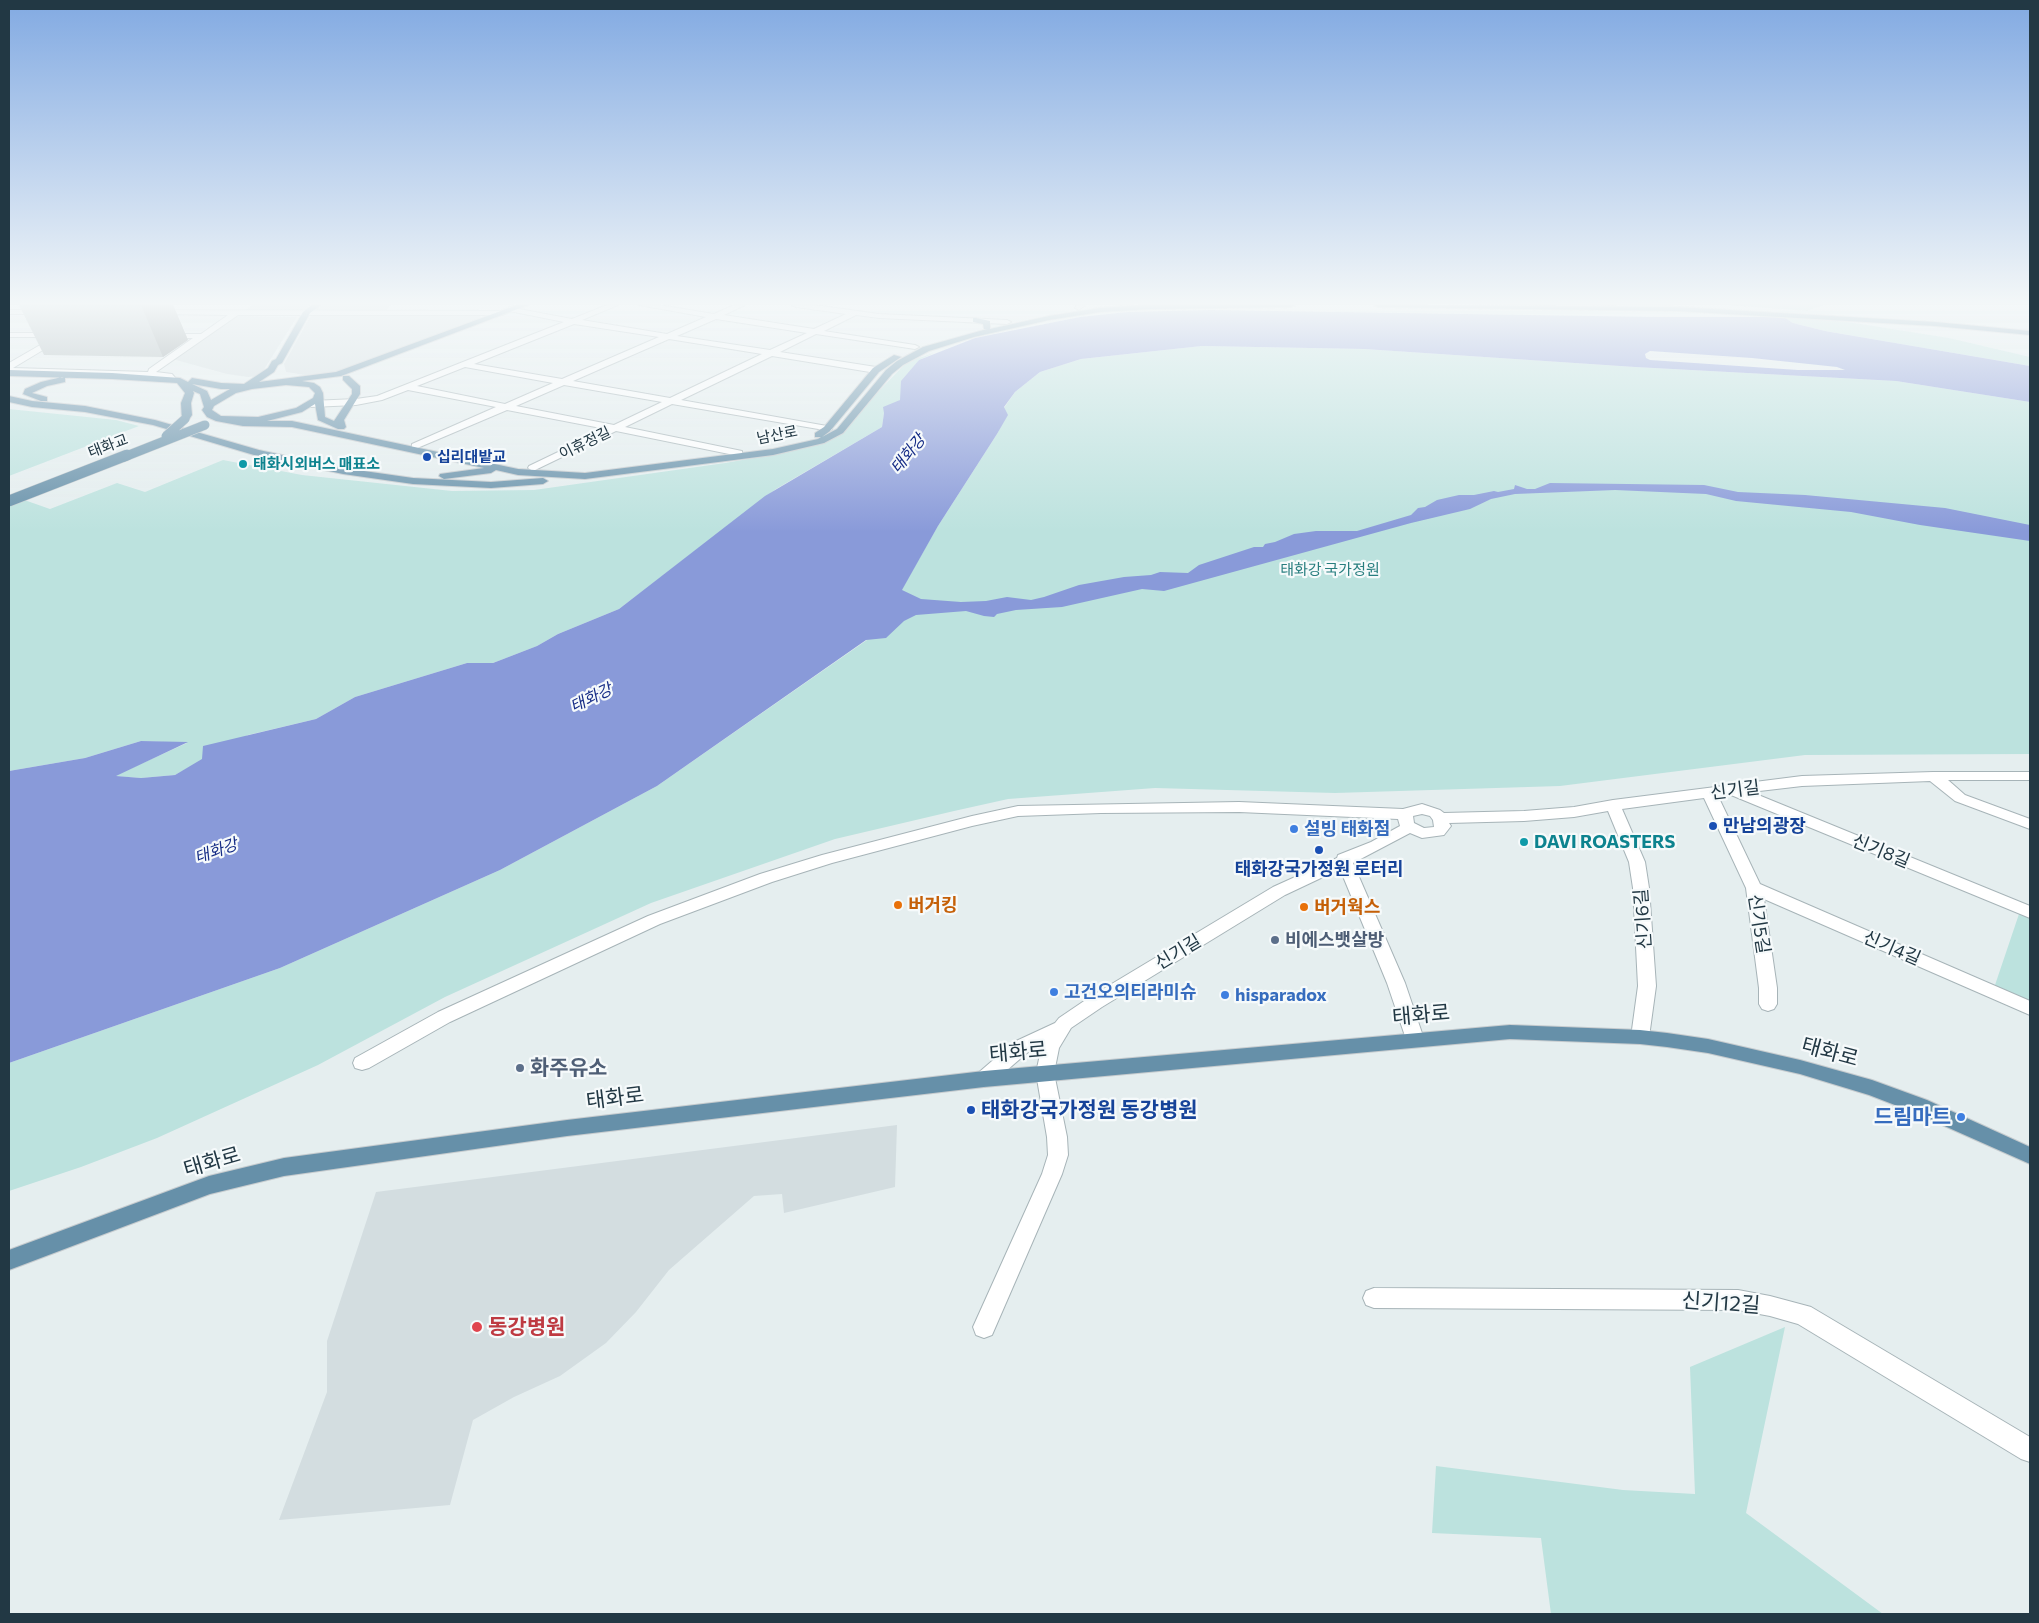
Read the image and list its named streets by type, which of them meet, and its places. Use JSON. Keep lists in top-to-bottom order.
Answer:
{
  "streets": {
    "main road": ["남산로", "태화교", "태화로"],
    "street": [
      "이휴정길",
      "신기길",
      "신기8길",
      "신기6길",
      "신기5길",
      "신기4길",
      "신기12길"
    ]
  },
  "crossings": [
    ["남산로", "이휴정길"],
    ["신기길", "신기8길"],
    ["신기길", "신기6길"],
    ["신기길", "신기5길"],
    ["신기길", "태화로"],
    ["신기6길", "태화로"],
    ["신기5길", "신기4길"]
  ],
  "water": ["태화강"],
  "parks": ["태화강 국가정원"],
  "places": [
    "십리대밭교",
    "태화시외버스 매표소",
    "만남의광장",
    "설빙 태화점",
    "DAVI ROASTERS",
    "태화강국가정원 로터리",
    "버거킹",
    "버거웍스",
    "비에스뱃살방",
    "고건오의티라미슈",
    "hisparadox",
    "화주유소",
    "태화강국가정원 동강병원",
    "드림마트",
    "동강병원"
  ]
}
